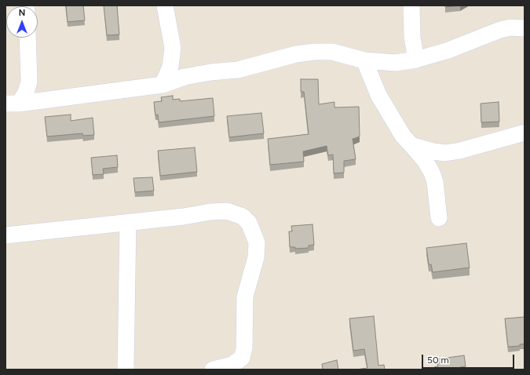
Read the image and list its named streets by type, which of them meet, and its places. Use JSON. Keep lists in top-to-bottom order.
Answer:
{
  "scale_bar": "50 m",
  "north": "top"
}
